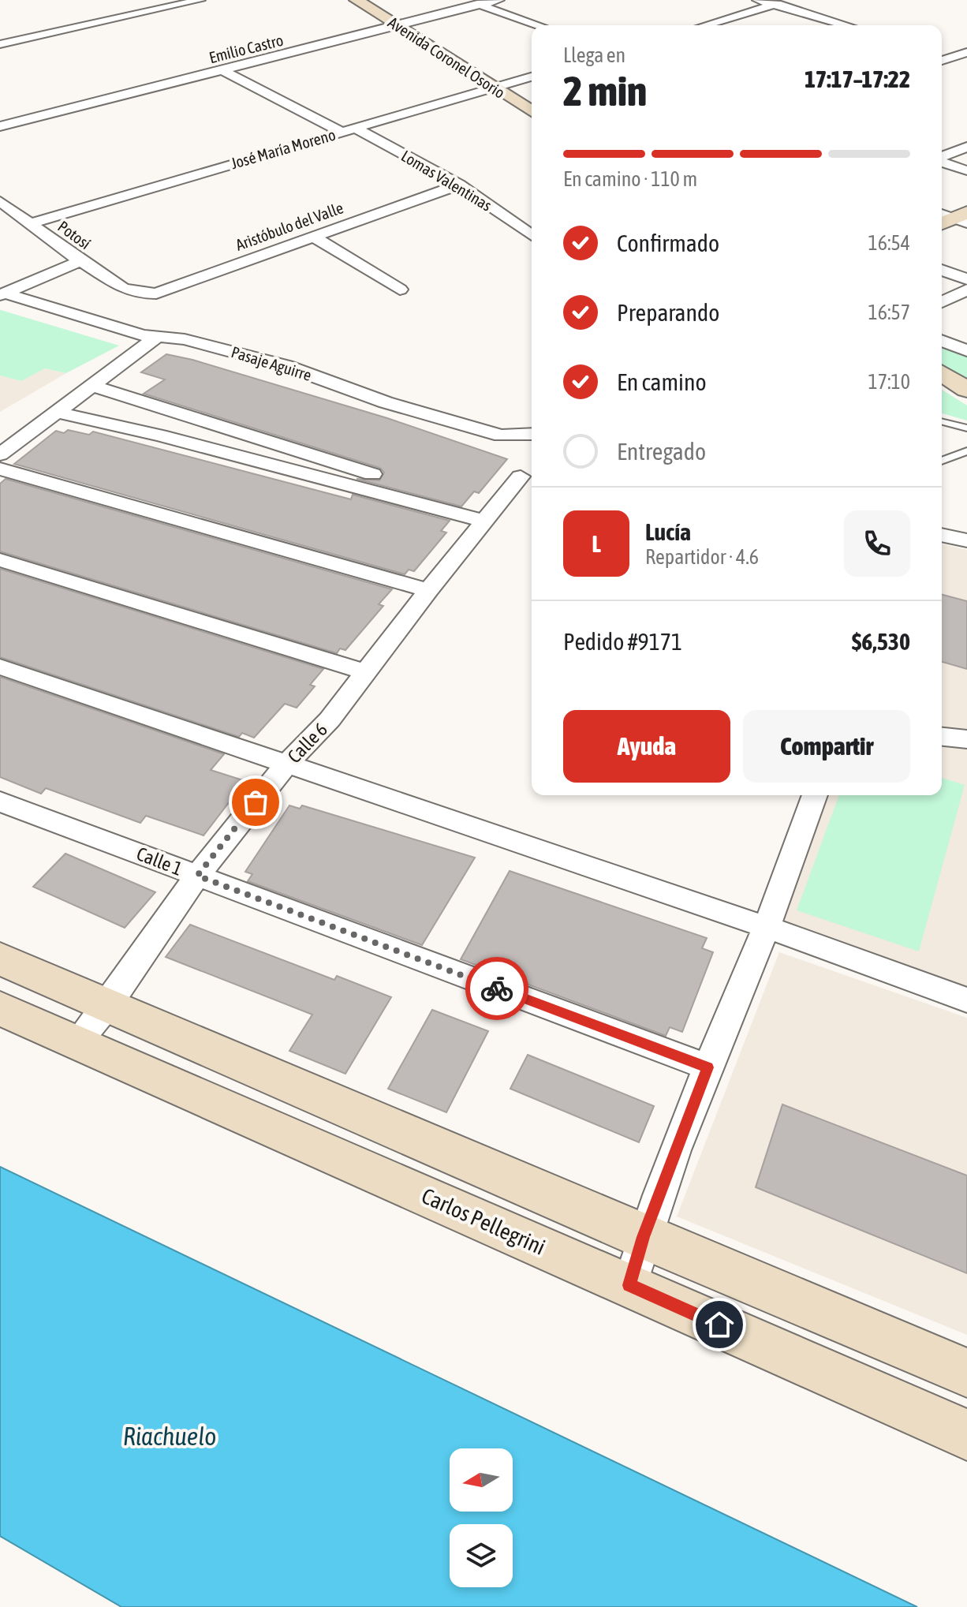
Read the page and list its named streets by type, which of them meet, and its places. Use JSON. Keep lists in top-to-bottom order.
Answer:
{
  "streets": {
    "main road": ["Avenida Coronel Osorio", "Carlos Pellegrini"],
    "street": [
      "Emilio Castro",
      "José María Moreno",
      "Lomas Valentinas",
      "Aristóbulo del Valle",
      "Potosí",
      "Pasaje Aguirre",
      "Calle 6",
      "Calle 1"
    ]
  },
  "crossings": [
    ["Emilio Castro", "Avenida Coronel Osorio"],
    ["Emilio Castro", "Lomas Valentinas"],
    ["Avenida Coronel Osorio", "José María Moreno"],
    ["José María Moreno", "Lomas Valentinas"],
    ["José María Moreno", "Potosí"],
    ["Lomas Valentinas", "Aristóbulo del Valle"],
    ["Aristóbulo del Valle", "Potosí"],
    ["Calle 6", "Calle 1"],
    ["Calle 6", "Carlos Pellegrini"]
  ],
  "water": ["Riachuelo"],
  "north": "left",
  "page": {
    "heading": ["2 min", "Llega en", "17:17–17:22"],
    "panel": [
      "Lucía",
      "Repartidor · 4.6",
      "Pedido #9171",
      "$6,530"
    ],
    "bar": "En camino · 110 m",
    "list": [
      ["Confirmado", "16:54"],
      ["Preparando", "16:57"],
      ["En camino", "17:10"],
      "Entregado"
    ],
    "round": "L",
    "buttons": ["Ayuda", "Compartir"]
  }
}
